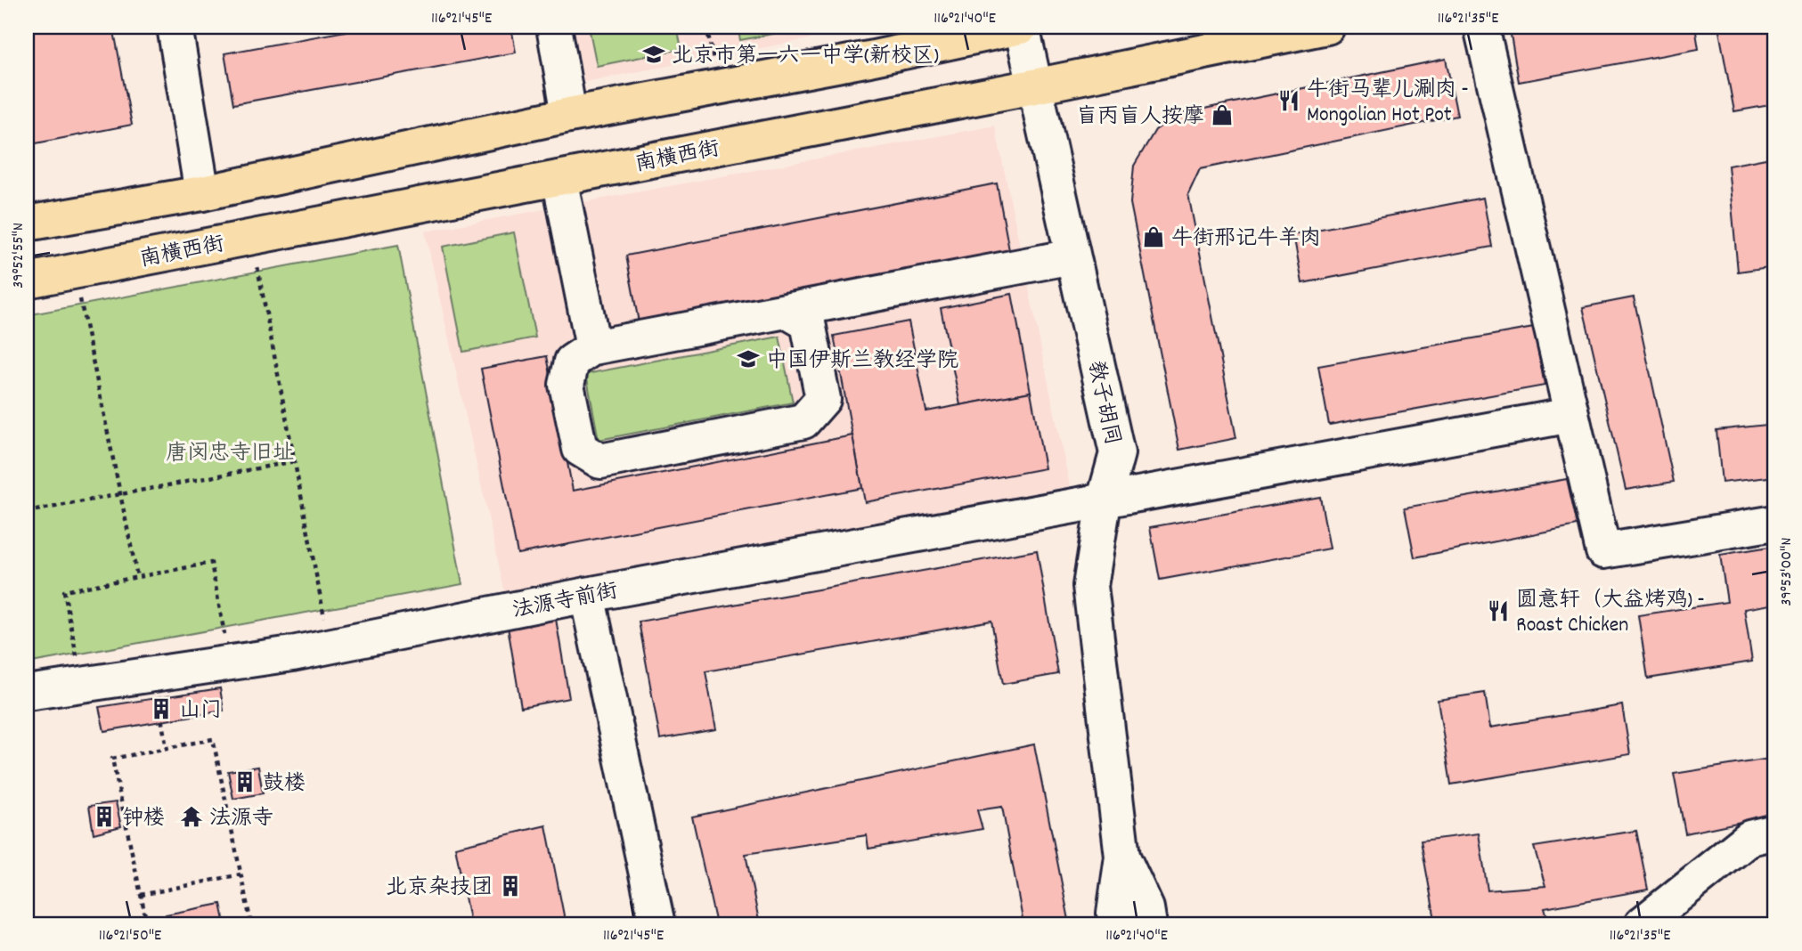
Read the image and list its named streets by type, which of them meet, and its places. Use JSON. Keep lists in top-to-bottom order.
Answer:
{
  "streets": {
    "main road": ["南横西街"],
    "street": ["教子胡同", "法源寺前街"]
  },
  "crossings": [
    ["南横西街", "教子胡同"],
    ["教子胡同", "法源寺前街"]
  ],
  "parks": ["唐闵忠寺旧址"],
  "places": {
    "school or university": ["北京市第一六一中学(新校区)", "中国伊斯兰教经学院"],
    "restaurant": ["牛街马辈儿涮肉 - Mongolian Hot Pot", "圆意轩（大益烤鸡) - Roast Chicken"],
    "shop": ["盲丙盲人按摩", "牛街邢记牛羊肉"],
    "building": [
      "山门",
      "鼓楼",
      "钟楼",
      "北京杂技团"
    ],
    "temple": ["法源寺"]
  },
  "coordinates": [
    "116°21'45\"E",
    "116°21'40\"E",
    "116°21'35\"E",
    "39°52'55\"N",
    "39°53'00\"N",
    "116°21'50\"E"
  ]
}
